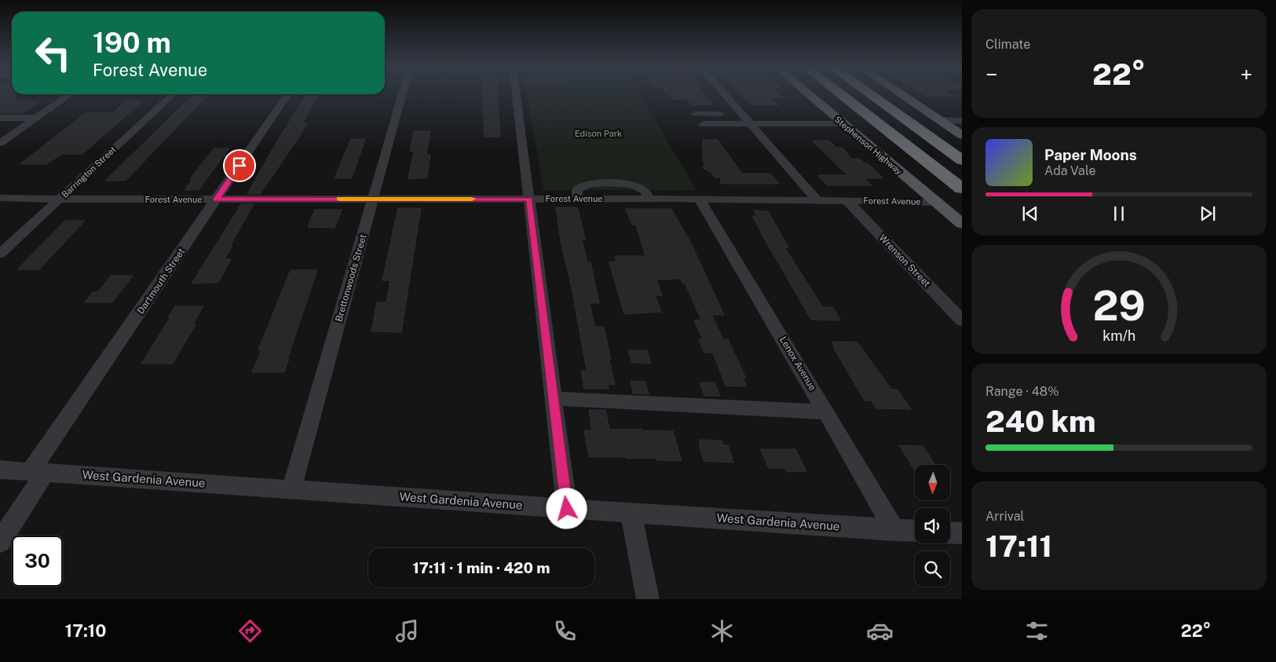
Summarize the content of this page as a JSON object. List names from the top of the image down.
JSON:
{
  "streets": {
    "main road": ["Stephenson Highway"],
    "street": [
      "Barrington Street",
      "Forest Avenue",
      "Wrenson Street",
      "Brettonwoods Street",
      "Dartmouth Street",
      "Lenox Avenue",
      "West Gardenia Avenue"
    ]
  },
  "crossings": [
    ["Stephenson Highway", "Forest Avenue"],
    ["Barrington Street", "Forest Avenue"],
    ["Forest Avenue", "Wrenson Street"],
    ["Forest Avenue", "Brettonwoods Street"],
    ["Forest Avenue", "Dartmouth Street"],
    ["Forest Avenue", "Lenox Avenue"],
    ["Brettonwoods Street", "West Gardenia Avenue"],
    ["Dartmouth Street", "West Gardenia Avenue"],
    ["Lenox Avenue", "West Gardenia Avenue"]
  ],
  "parks": ["Edison Park"],
  "north": "bottom",
  "page": {
    "tile": [
      "Climate",
      ["Range · 48%", "240 km"],
      ["Arrival", "17:11"]
    ],
    "turn": ["190 m", "Forest Avenue"],
    "heat": ["−", "22°", "+"],
    "song": ["Paper Moons", "Ada Vale"],
    "limit": "30",
    "trip": "17:11 · 1 min · 420 m",
    "tabs": ["17:10", "22°"],
    "gauge": ["29", "km/h"]
  }
}
